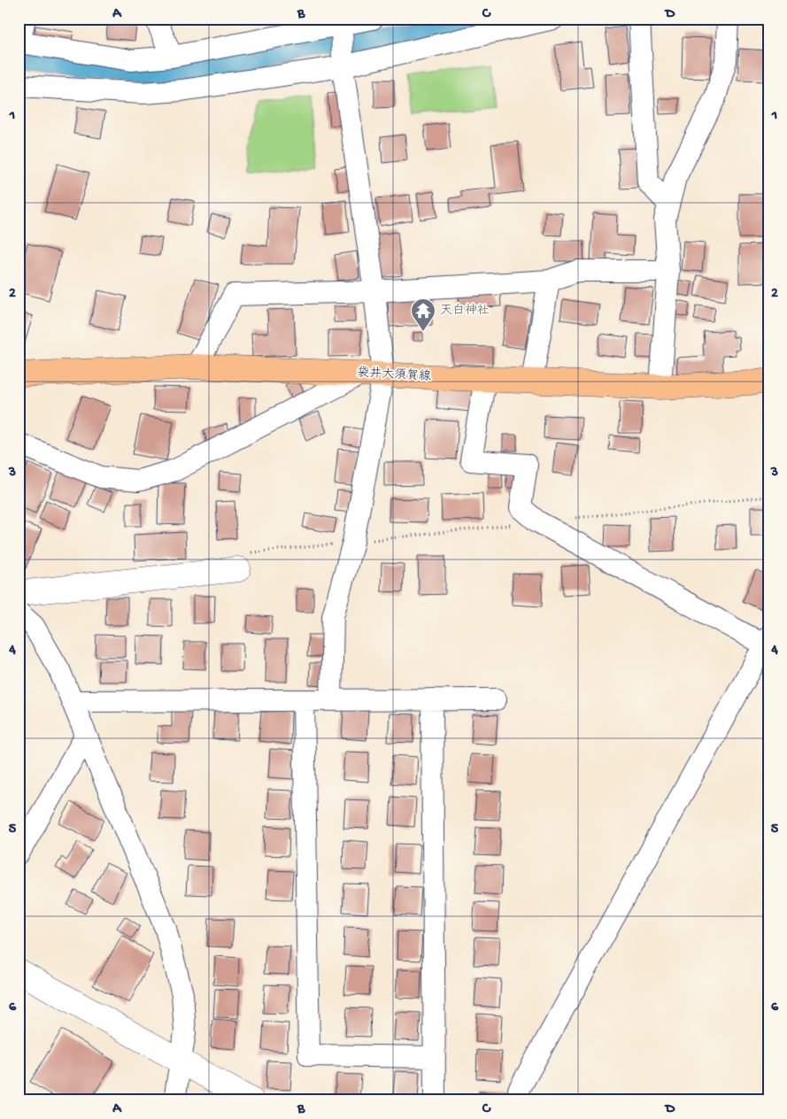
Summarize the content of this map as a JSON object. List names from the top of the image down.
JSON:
{
  "streets": {
    "main road": ["袋井大須賀線"]
  },
  "places": {
    "temple": ["天白神社"]
  },
  "grid": {
    "columns": [
      "A",
      "B",
      "C",
      "D"
    ],
    "rows": [
      "1",
      "2",
      "3",
      "4",
      "5",
      "6"
    ]
  }
}
